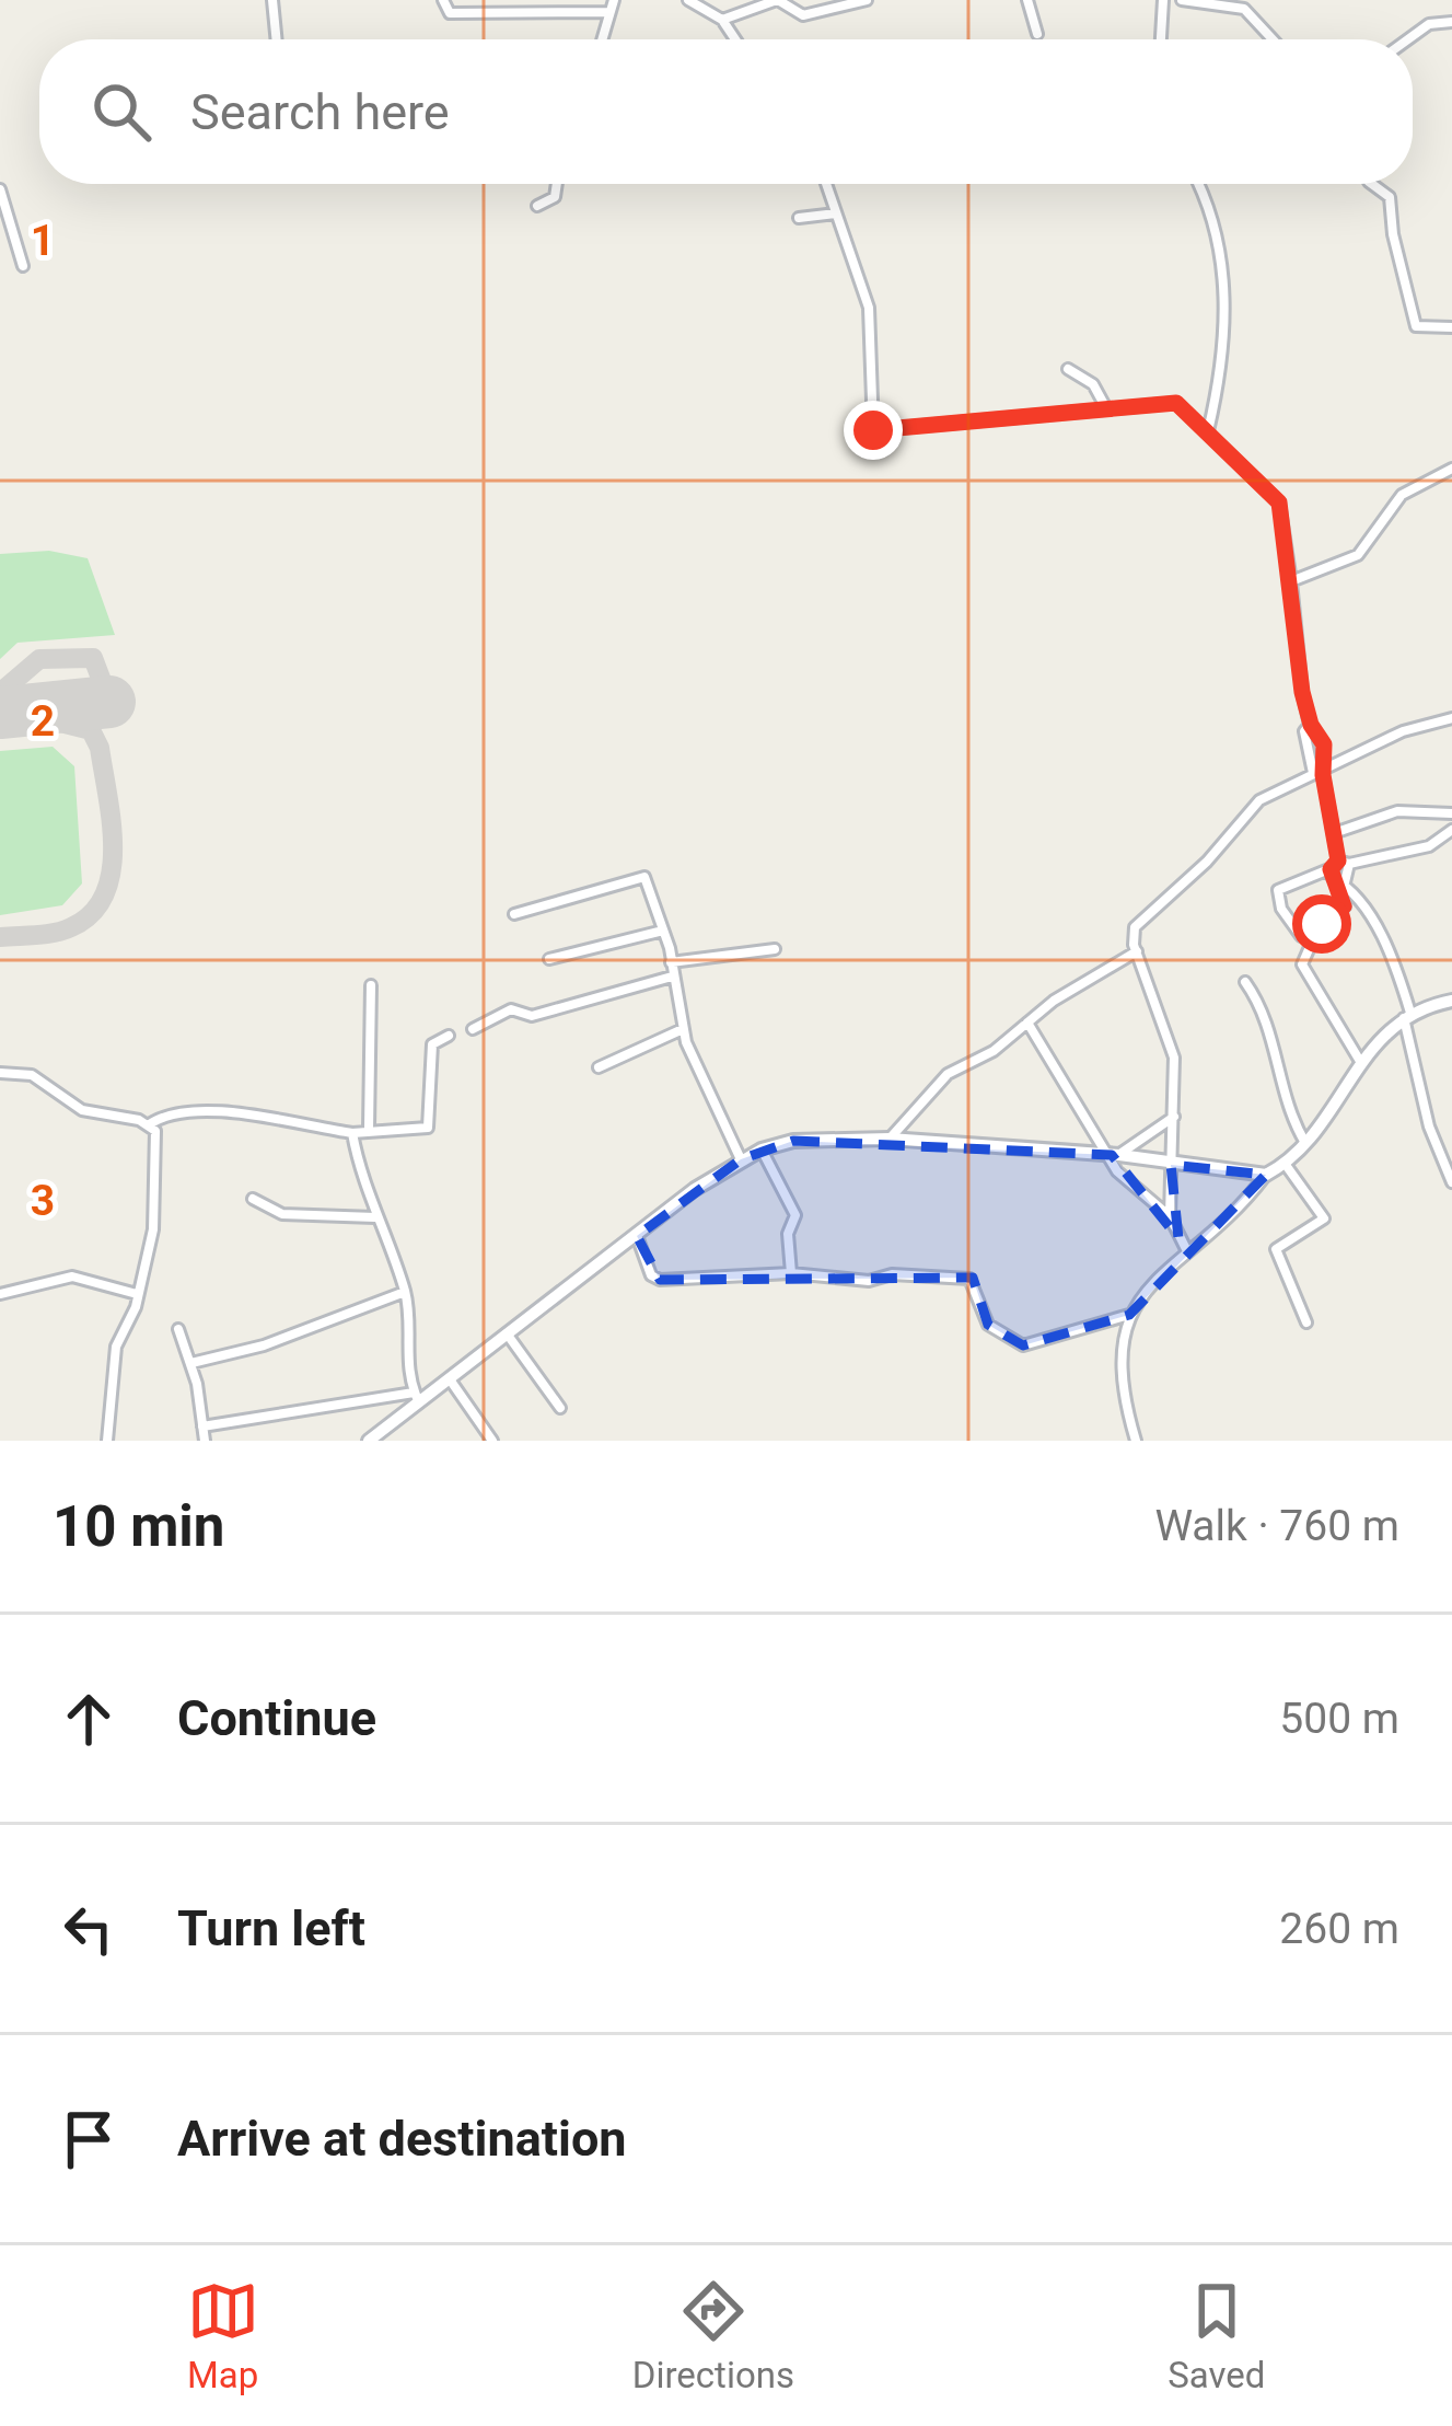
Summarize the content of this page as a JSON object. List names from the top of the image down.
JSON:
{
  "page": {
    "search": "Search here",
    "heading": ["10 min", "Walk · 760 m"],
    "list": [
      ["Continue", "500 m"],
      ["Turn left", "260 m"],
      "Arrive at destination"
    ],
    "nav": ["Map", "Directions", "Saved"]
  },
  "grid": {
    "rows": ["1", "2", "3"]
  }
}
